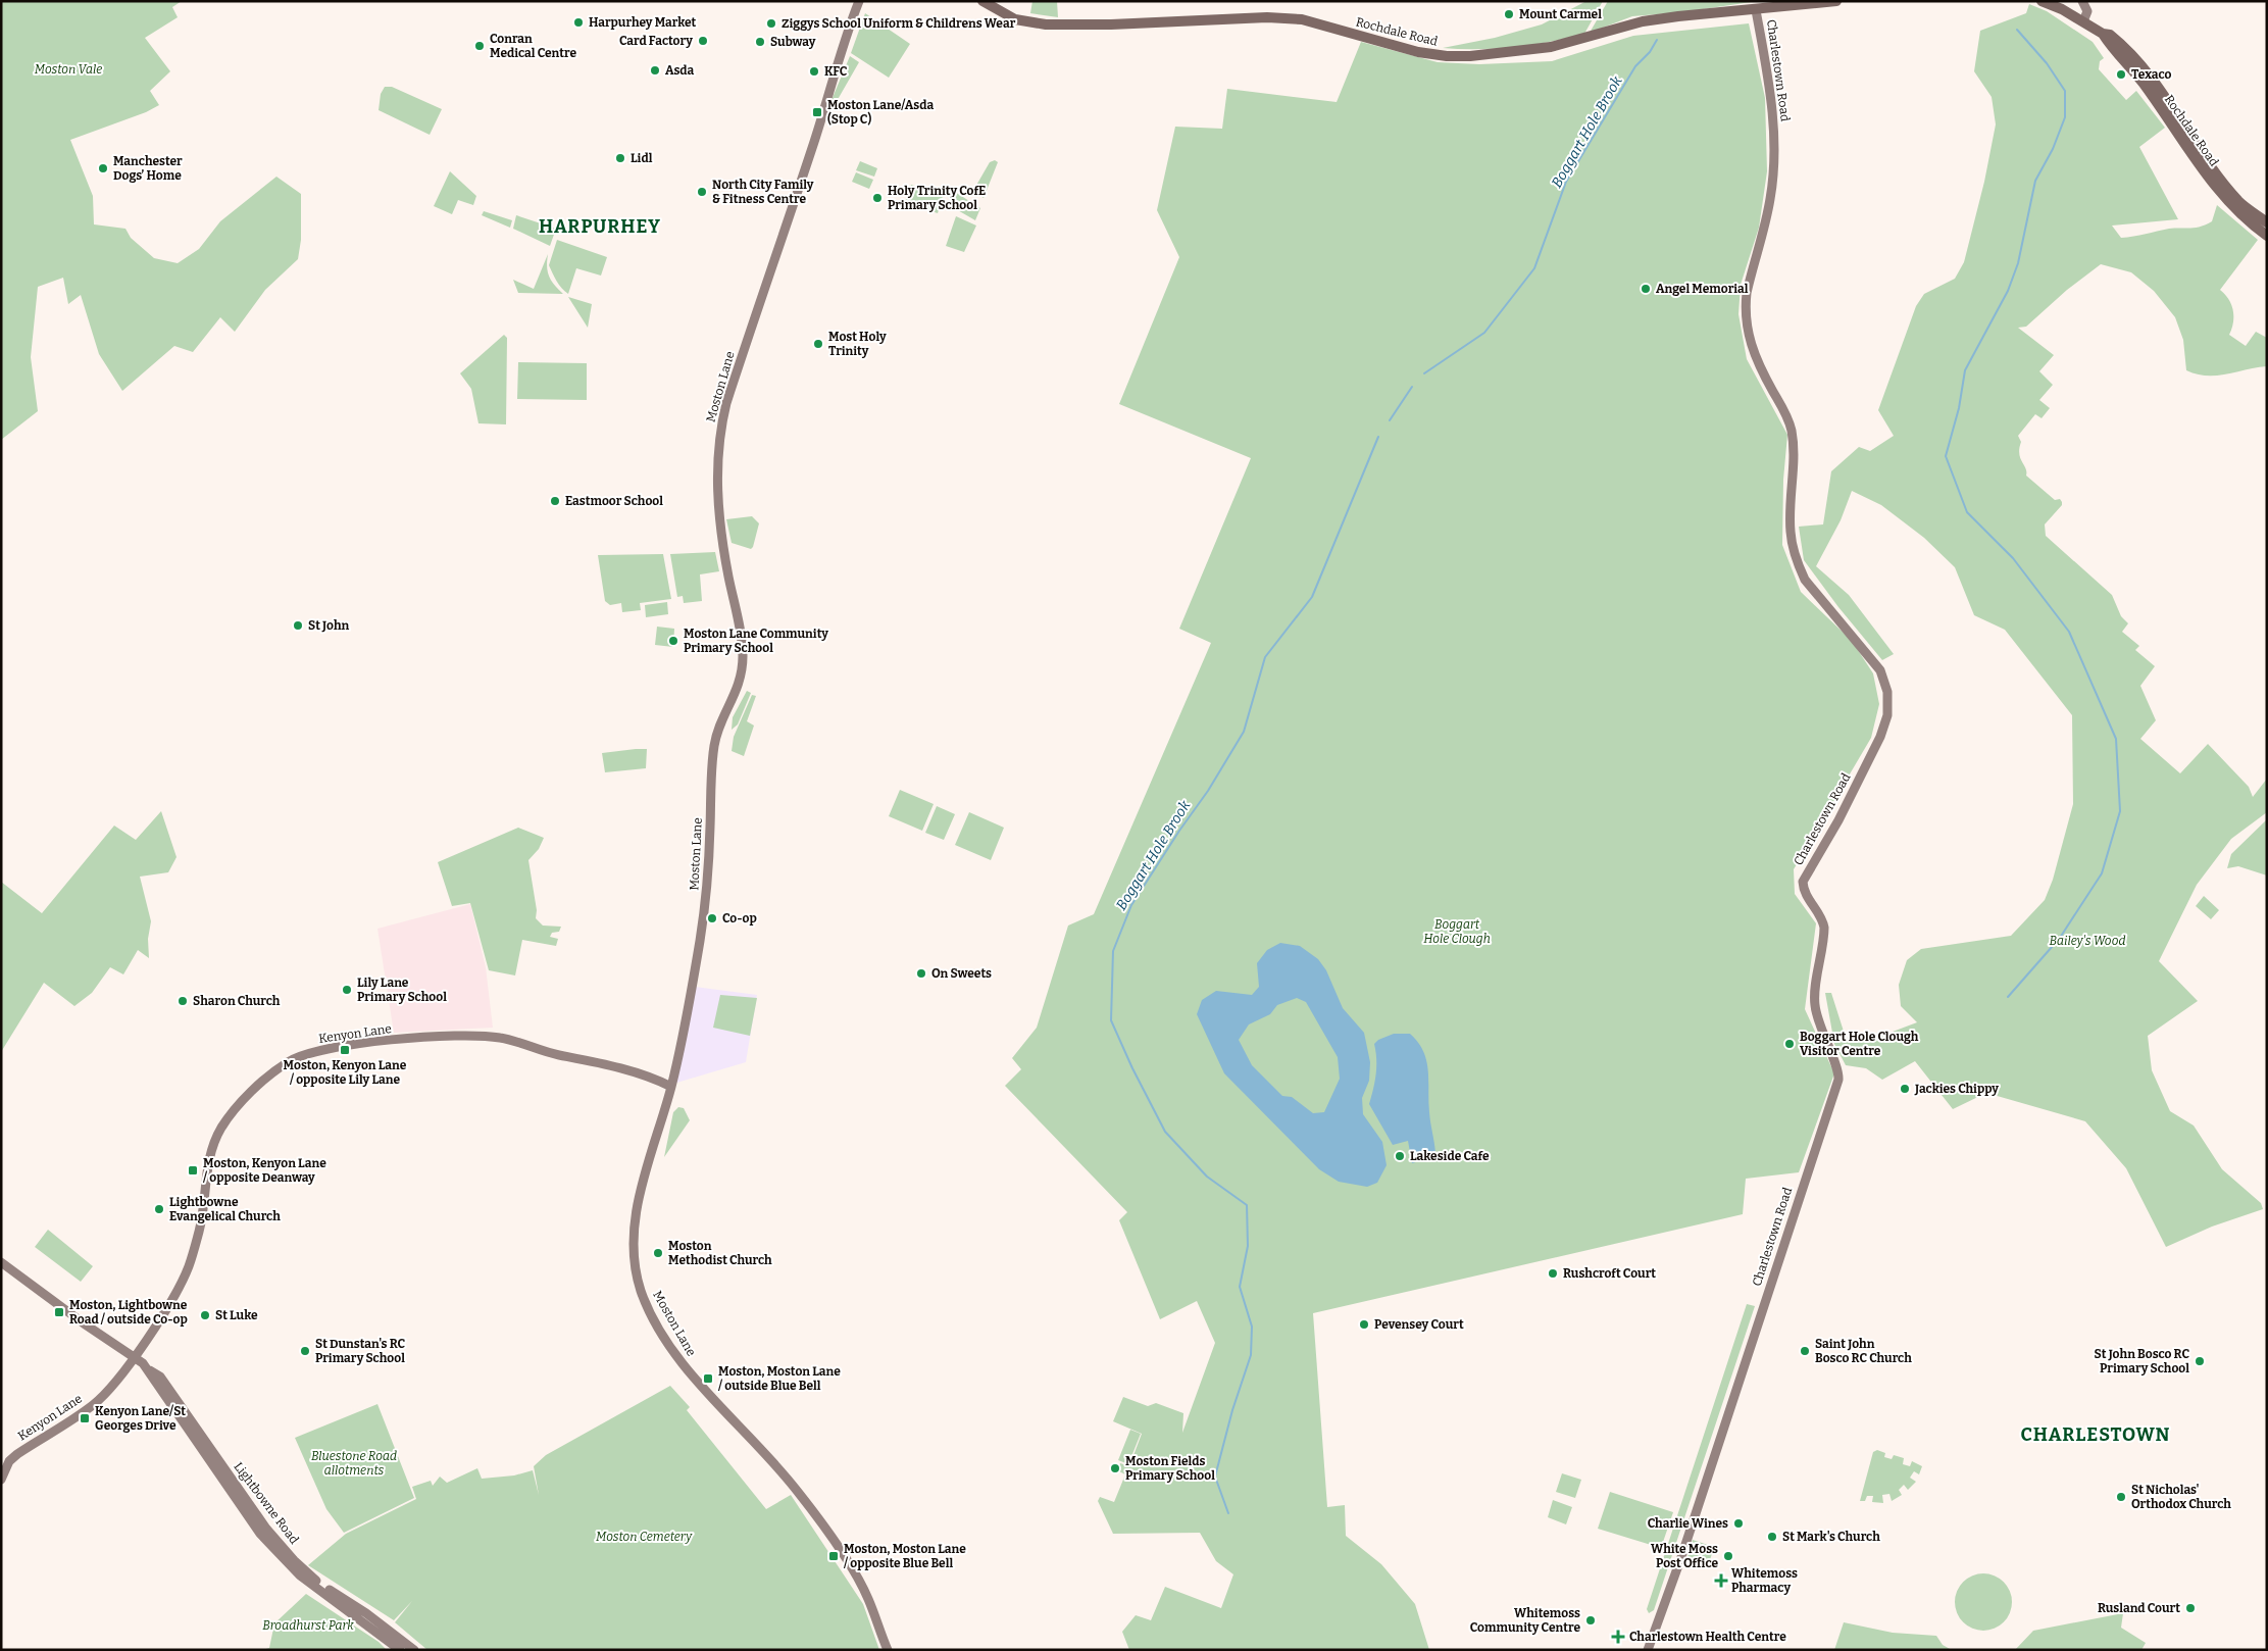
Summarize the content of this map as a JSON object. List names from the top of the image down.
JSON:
{
  "streets": {
    "main road": ["Rochdale Road"],
    "street": [
      "Charlestown Road",
      "Moston Lane",
      "Kenyon Lane",
      "Lightbowne Road"
    ]
  },
  "crossings": [
    ["Rochdale Road", "Charlestown Road"],
    ["Moston Lane", "Kenyon Lane"],
    ["Kenyon Lane", "Lightbowne Road"]
  ],
  "districts": ["HARPURHEY", "CHARLESTOWN"],
  "water": ["Boggart Hole Brook"],
  "parks": [
    "Moston Vale",
    "Boggart Hole Clough",
    "Bailey's Wood",
    "Bluestone Road allotments",
    "Moston Cemetery",
    "Broadhurst Park"
  ],
  "places": {
    "other": [
      "Mount Carmel",
      "Harpurhey Market",
      "Ziggys School Uniform & Childrens Wear",
      "Card Factory",
      "Subway",
      "Conran Medical Centre",
      "Asda",
      "KFC",
      "Texaco",
      "Lidl",
      "Manchester Dogs’ Home",
      "North City Family & Fitness Centre",
      "Holy Trinity CofE Primary School",
      "Angel Memorial",
      "Most Holy Trinity",
      "Eastmoor School",
      "St John",
      "Moston Lane Community Primary School",
      "Co-op",
      "On Sweets",
      "Lily Lane Primary School",
      "Sharon Church",
      "Boggart Hole Clough Visitor Centre",
      "Jackies Chippy",
      "Lakeside Cafe",
      "Lightbowne Evangelical Church",
      "Moston Methodist Church",
      "Rushcroft Court",
      "St Luke",
      "Pevensey Court",
      "St Dunstan's RC Primary School",
      "Saint John Bosco RC Church",
      "St John Bosco RC Primary School",
      "Moston Fields Primary School",
      "St Nicholas' Orthodox Church",
      "Charlie Wines",
      "St Mark's Church",
      "White Moss Post Office",
      "Rusland Court",
      "Whitemoss Community Centre"
    ],
    "transit": [
      "Moston Lane/Asda (Stop C)",
      "Moston, Kenyon Lane / opposite Lily Lane",
      "Moston, Kenyon Lane / opposite Deanway",
      "Moston, Lightbowne Road / outside Co-op",
      "Moston, Moston Lane / outside Blue Bell",
      "Kenyon Lane/St Georges Drive",
      "Moston, Moston Lane / opposite Blue Bell"
    ],
    "health": ["Whitemoss Pharmacy", "Charlestown Health Centre"]
  }
}
